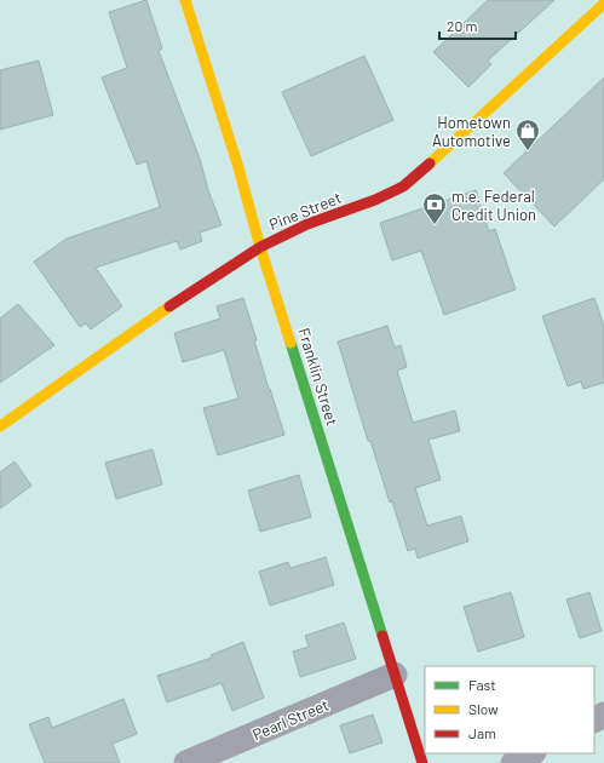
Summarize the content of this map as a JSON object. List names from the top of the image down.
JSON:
{
  "streets": {
    "main road": ["Pine Street", "Franklin Street"],
    "street": ["Pearl Street"]
  },
  "crossings": [
    ["Pine Street", "Franklin Street"],
    ["Franklin Street", "Pearl Street"]
  ],
  "places": {
    "shop": ["Hometown Automotive"],
    "bank": ["m.e. Federal Credit Union"]
  },
  "legend": ["Fast", "Slow", "Jam"],
  "scale_bar": "20 m"
}
